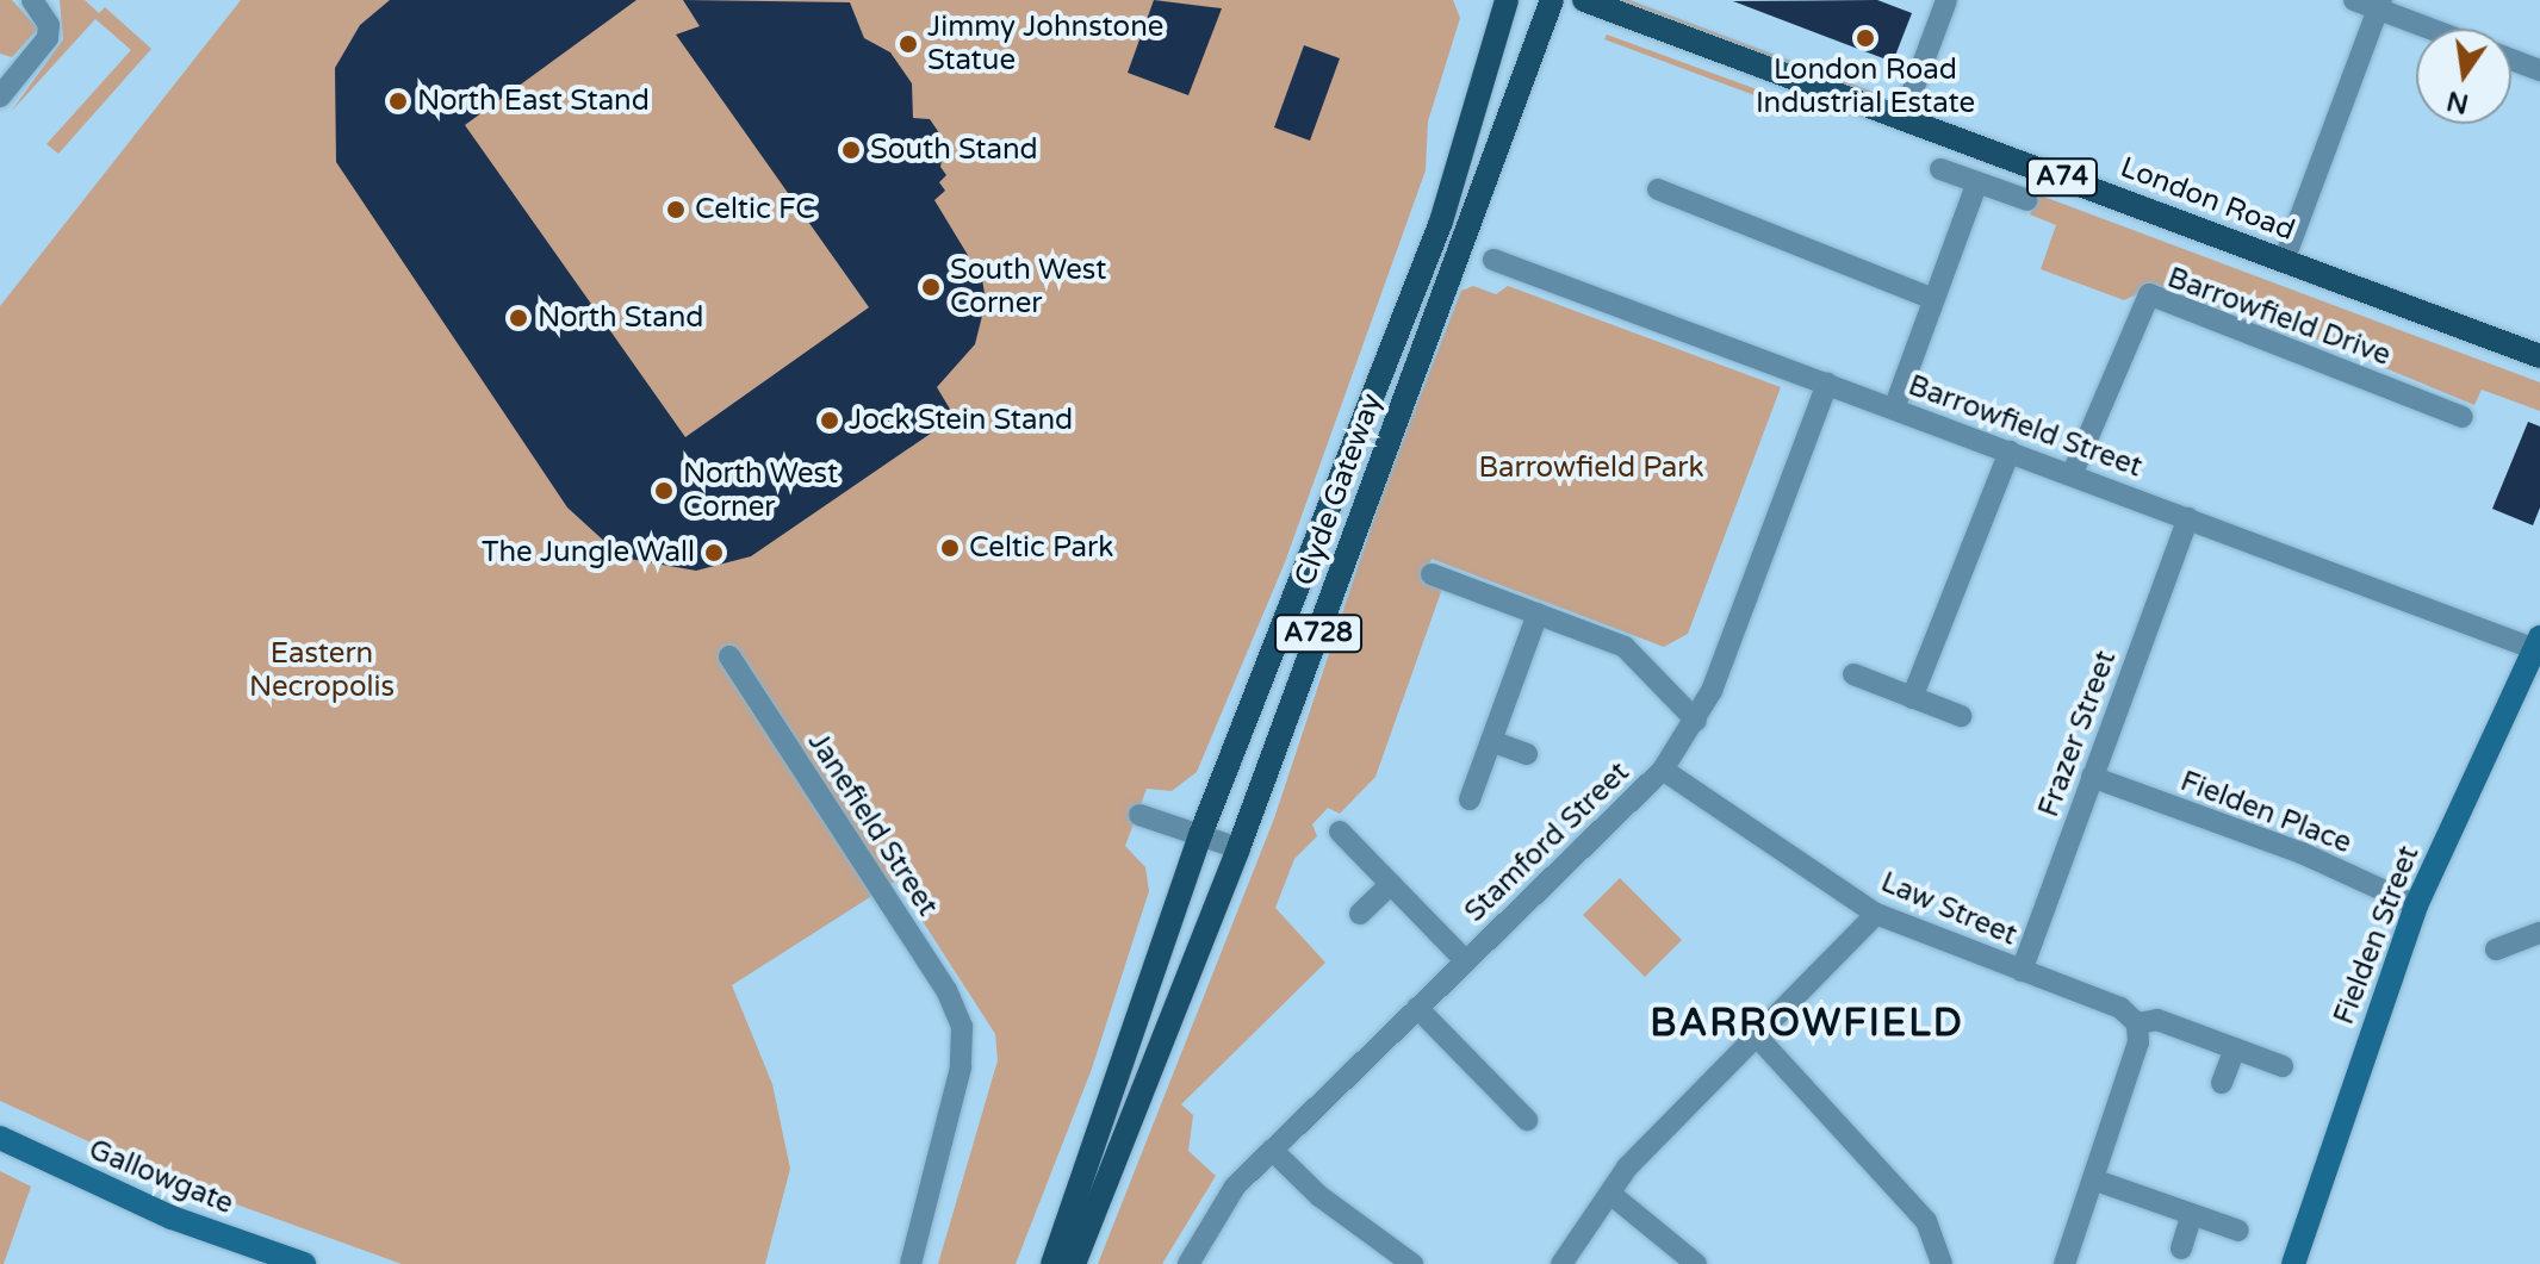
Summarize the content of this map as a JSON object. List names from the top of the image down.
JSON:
{
  "streets": {
    "main road": [
      "A74",
      "London Road",
      "Clyde Gateway",
      "A728",
      "Fielden Street",
      "Gallowgate"
    ],
    "street": [
      "Barrowfield Drive",
      "Barrowfield Street",
      "Frazer Street",
      "Fielden Place",
      "Janefield Street",
      "Stamford Street",
      "Law Street"
    ]
  },
  "crossings": [
    ["Barrowfield Drive", "Barrowfield Street"],
    ["Barrowfield Street", "Frazer Street"],
    ["Barrowfield Street", "Stamford Street"],
    ["Barrowfield Street", "Fielden Street"],
    ["Frazer Street", "Fielden Place"],
    ["Frazer Street", "Law Street"],
    ["Fielden Place", "Fielden Street"],
    ["Stamford Street", "Law Street"]
  ],
  "districts": ["BARROWFIELD"],
  "parks": ["Barrowfield Park", "Eastern Necropolis"],
  "places": [
    "London Road Industrial Estate",
    "Jimmy Johnstone Statue",
    "North East Stand",
    "South Stand",
    "Celtic FC",
    "South West Corner",
    "North Stand",
    "Jock Stein Stand",
    "North West Corner",
    "Celtic Park",
    "The Jungle Wall"
  ],
  "north": "bottom"
}
